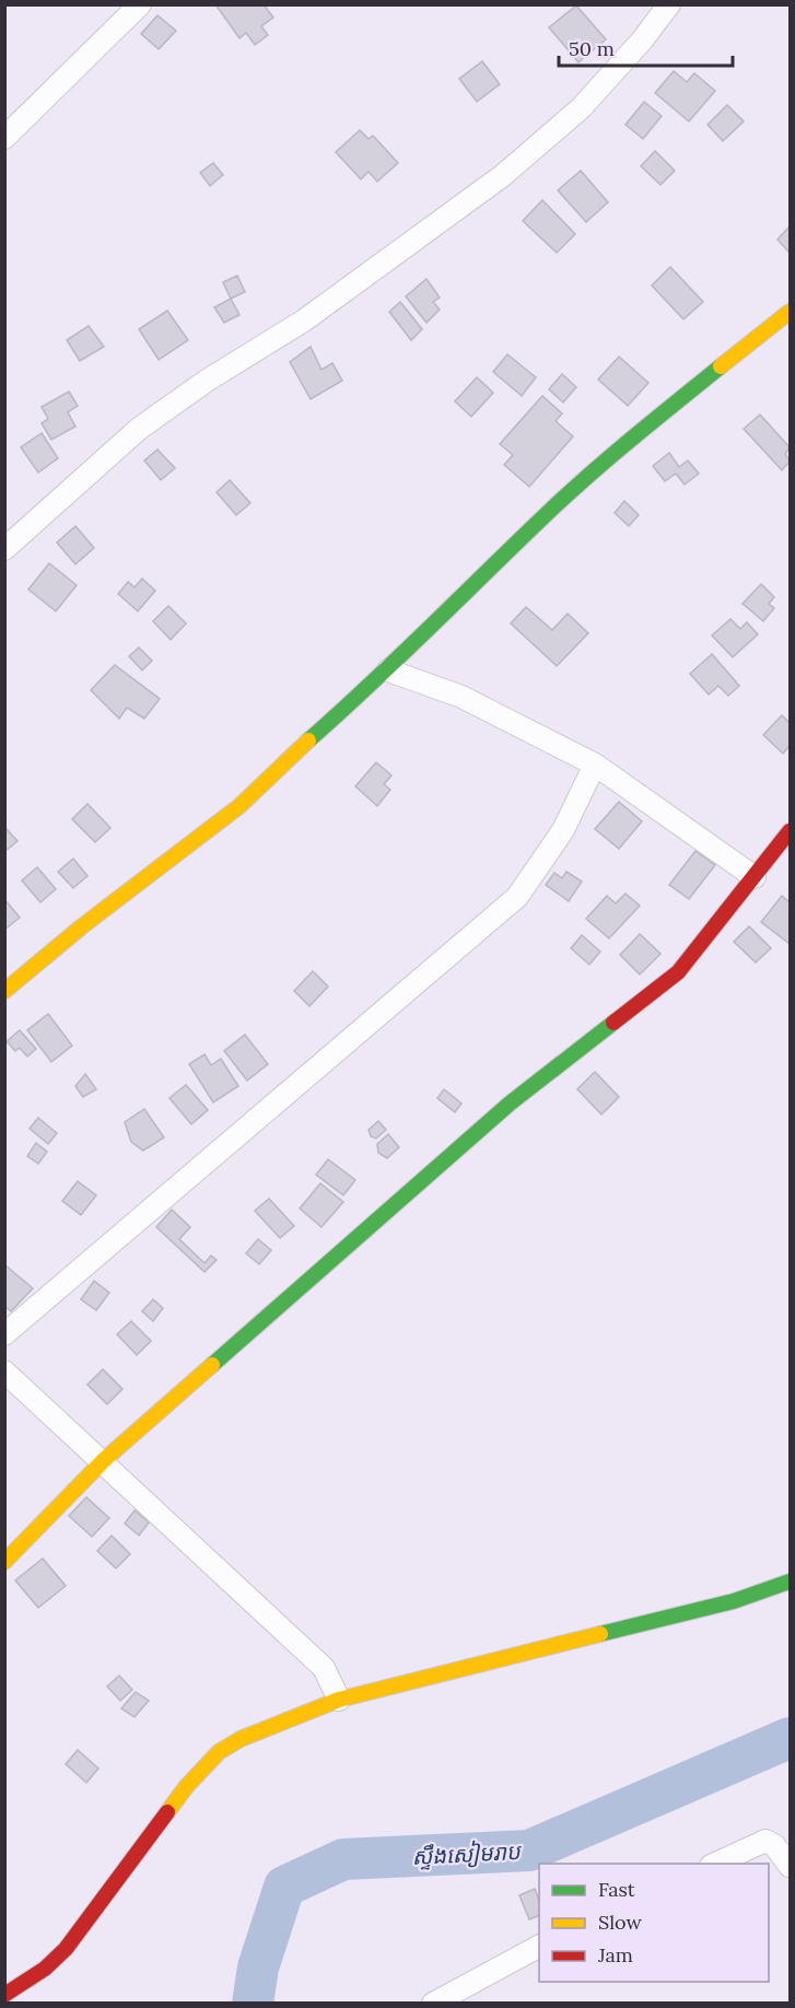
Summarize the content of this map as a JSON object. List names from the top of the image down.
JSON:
{
  "water": ["ស្ទឹងសៀមរាប"],
  "legend": ["Fast", "Slow", "Jam"],
  "scale_bar": "50 m"
}
